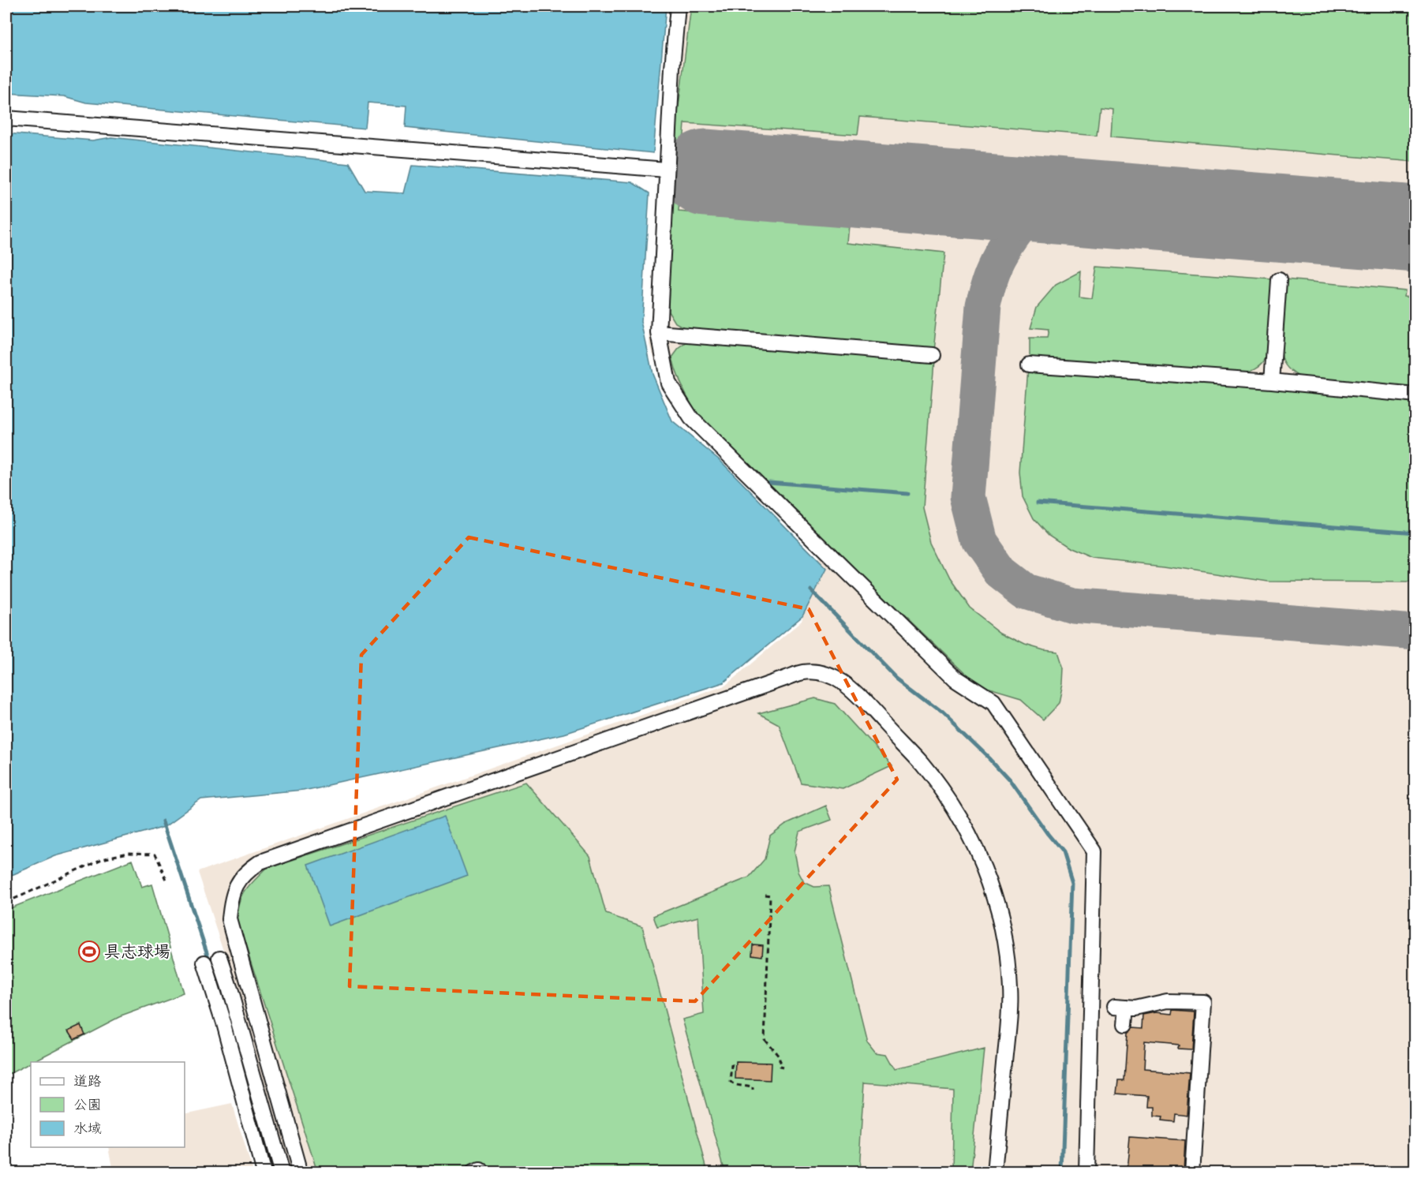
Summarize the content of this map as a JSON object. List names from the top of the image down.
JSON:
{
  "places": {
    "sports": ["具志球場"]
  },
  "legend": ["道路", "公園", "水域"]
}
